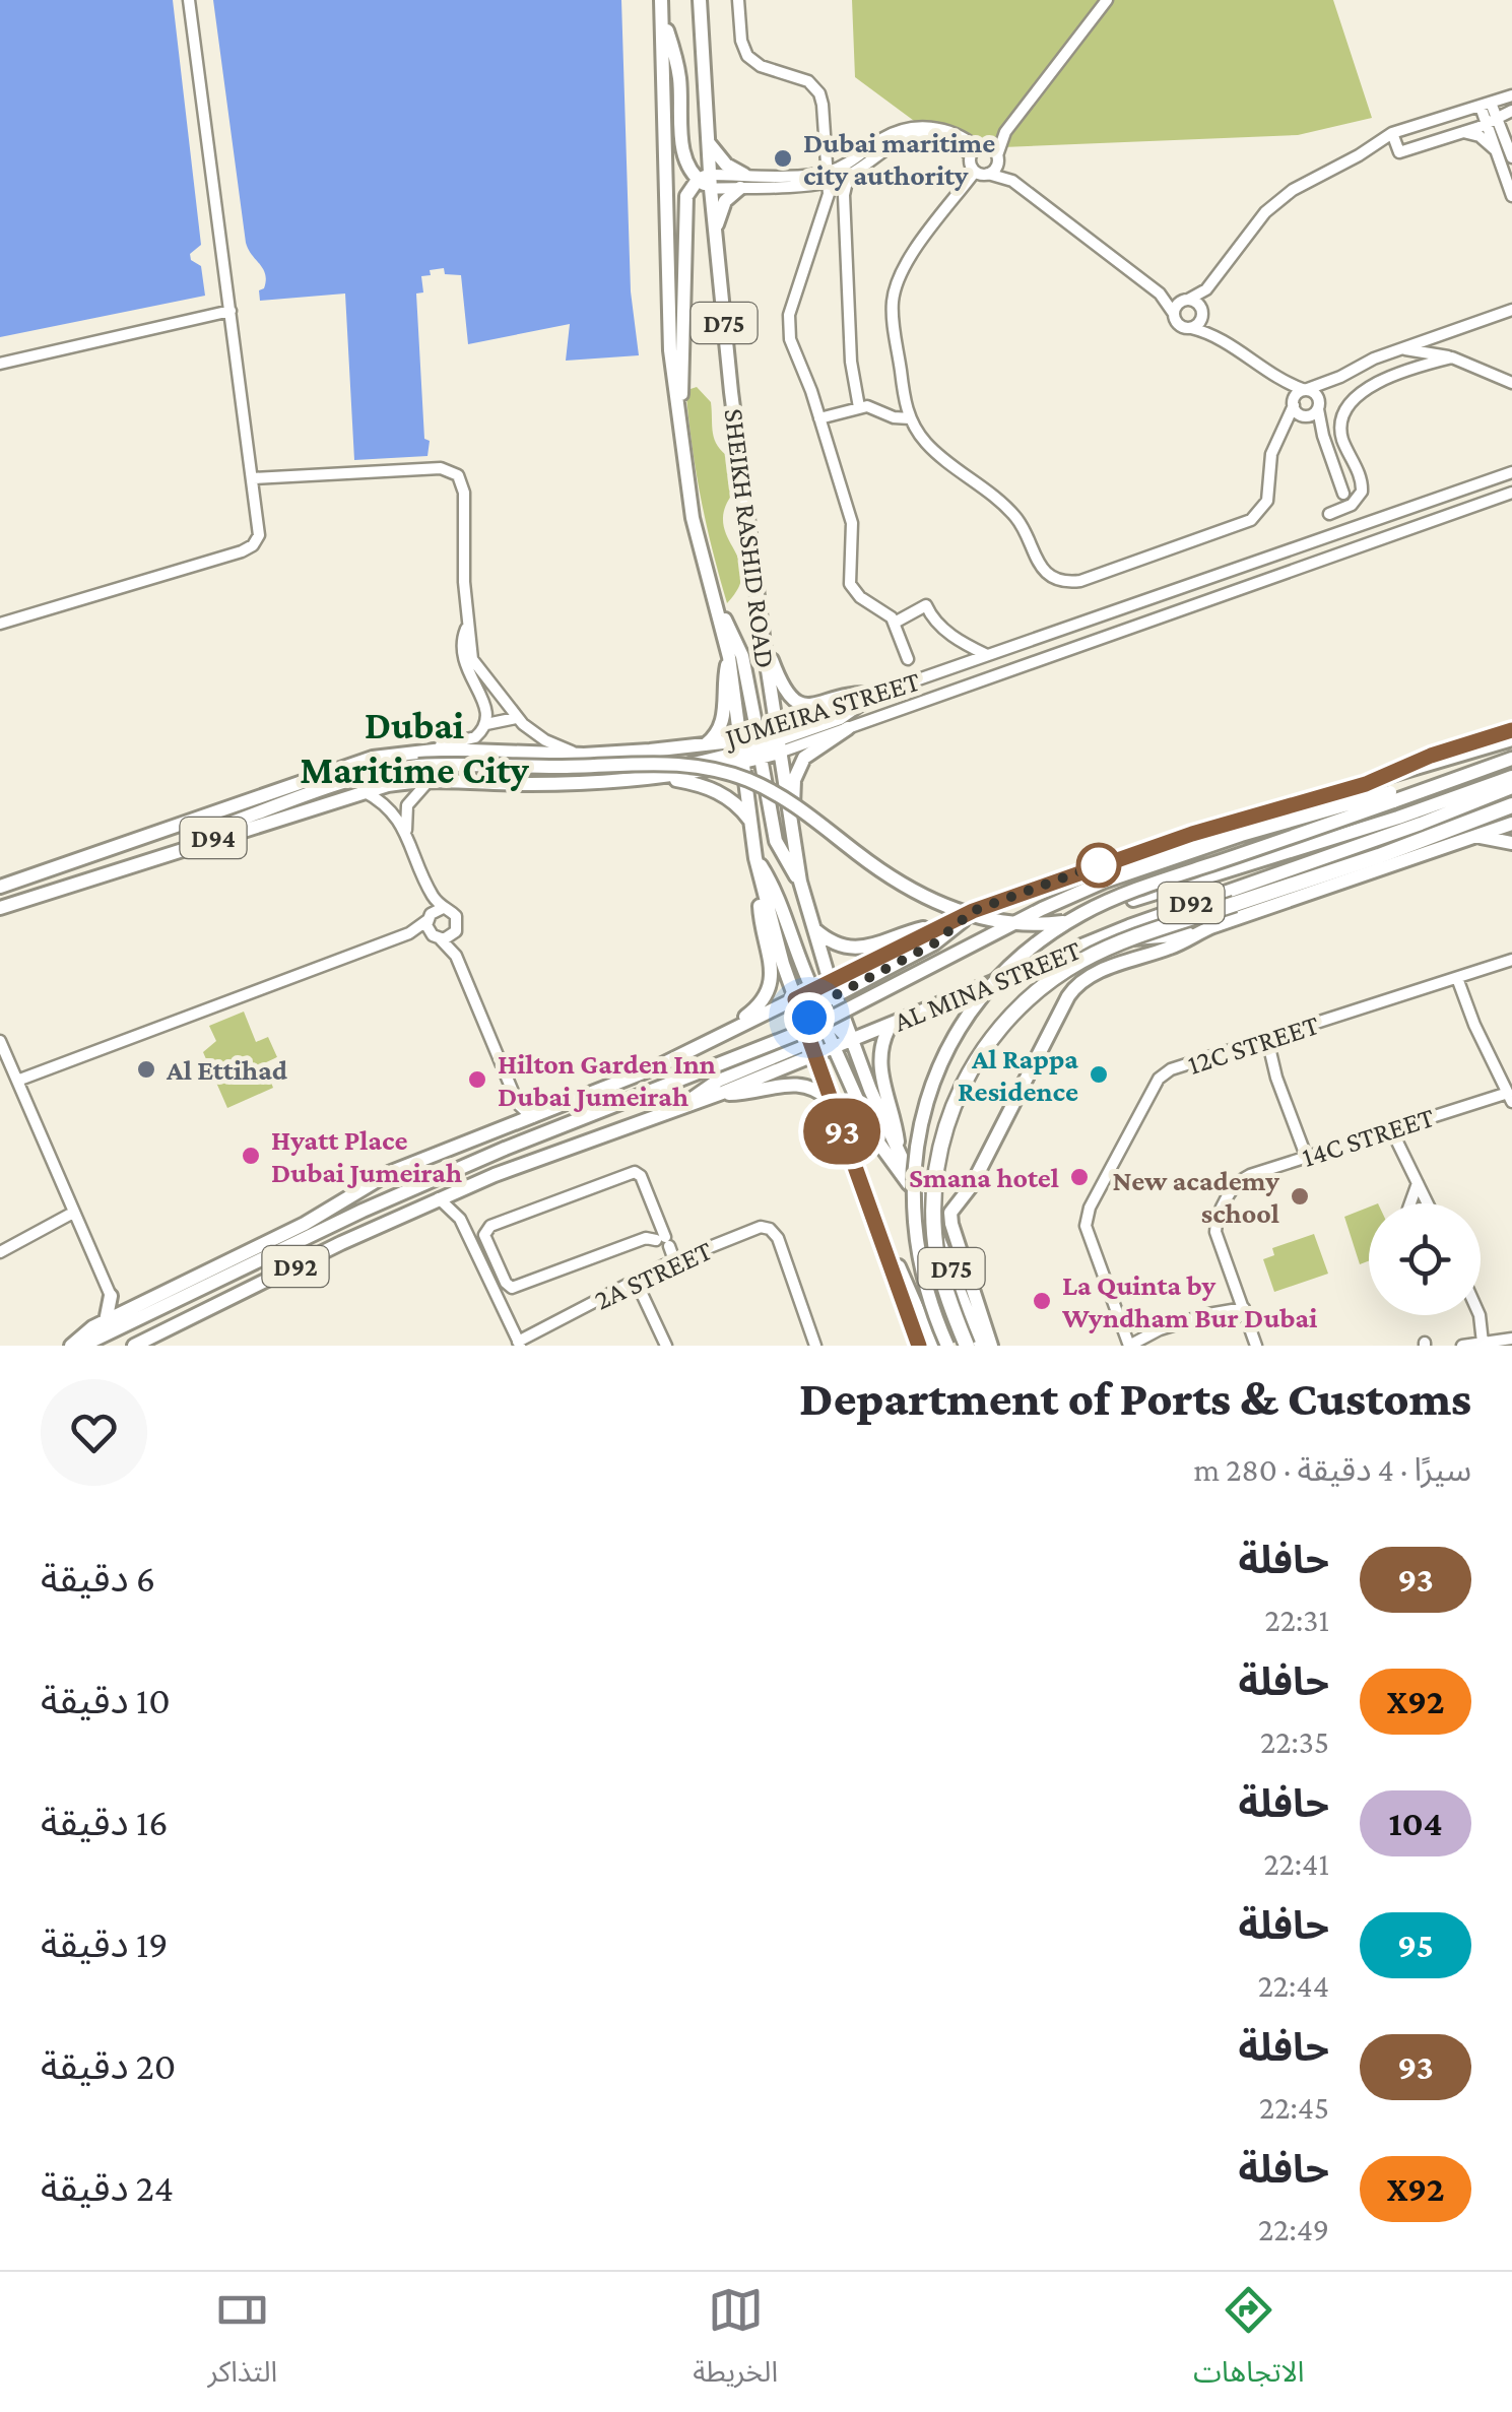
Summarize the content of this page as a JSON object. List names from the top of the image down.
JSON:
{
  "streets": {
    "main road": [
      "D75",
      "SHEIKH RASHID ROAD",
      "JUMEIRA STREET",
      "D94",
      "D92",
      "AL MINA STREET"
    ],
    "street": ["12C STREET", "14C STREET", "2A STREET"]
  },
  "crossings": [
    ["D75", "AL MINA STREET"],
    ["SHEIKH RASHID ROAD", "JUMEIRA STREET"],
    ["SHEIKH RASHID ROAD", "D92"],
    ["SHEIKH RASHID ROAD", "AL MINA STREET"]
  ],
  "districts": ["Dubai Maritime City"],
  "places": [
    "Dubai maritime city authority",
    "Al Ettihad",
    "Al Rappa Residence",
    "Hilton Garden Inn Dubai Jumeirah",
    "Hyatt Place Dubai Jumeirah",
    "Smana hotel",
    "New academy school",
    "La Quinta by Wyndham Bur Dubai"
  ],
  "lines": ["bus line 93"],
  "page": {
    "on_map": "93",
    "heading": ["Department of Ports & Customs", "سيرًا · 4 دقيقة · 280 m"],
    "list": [
      {
        "mark": "93",
        "name": "حافلة",
        "note": "22:31",
        "value": "6 دقيقة"
      },
      {
        "mark": "X92",
        "name": "حافلة",
        "note": "22:35",
        "value": "10 دقيقة"
      },
      {
        "mark": "104",
        "name": "حافلة",
        "note": "22:41",
        "value": "16 دقيقة"
      },
      {
        "mark": "95",
        "name": "حافلة",
        "note": "22:44",
        "value": "19 دقيقة"
      },
      {
        "mark": "93",
        "name": "حافلة",
        "note": "22:45",
        "value": "20 دقيقة"
      },
      {
        "mark": "X92",
        "name": "حافلة",
        "note": "22:49",
        "value": "24 دقيقة"
      }
    ],
    "tabs": ["الاتجاهات", "الخريطة", "التذاكر"]
  }
}
